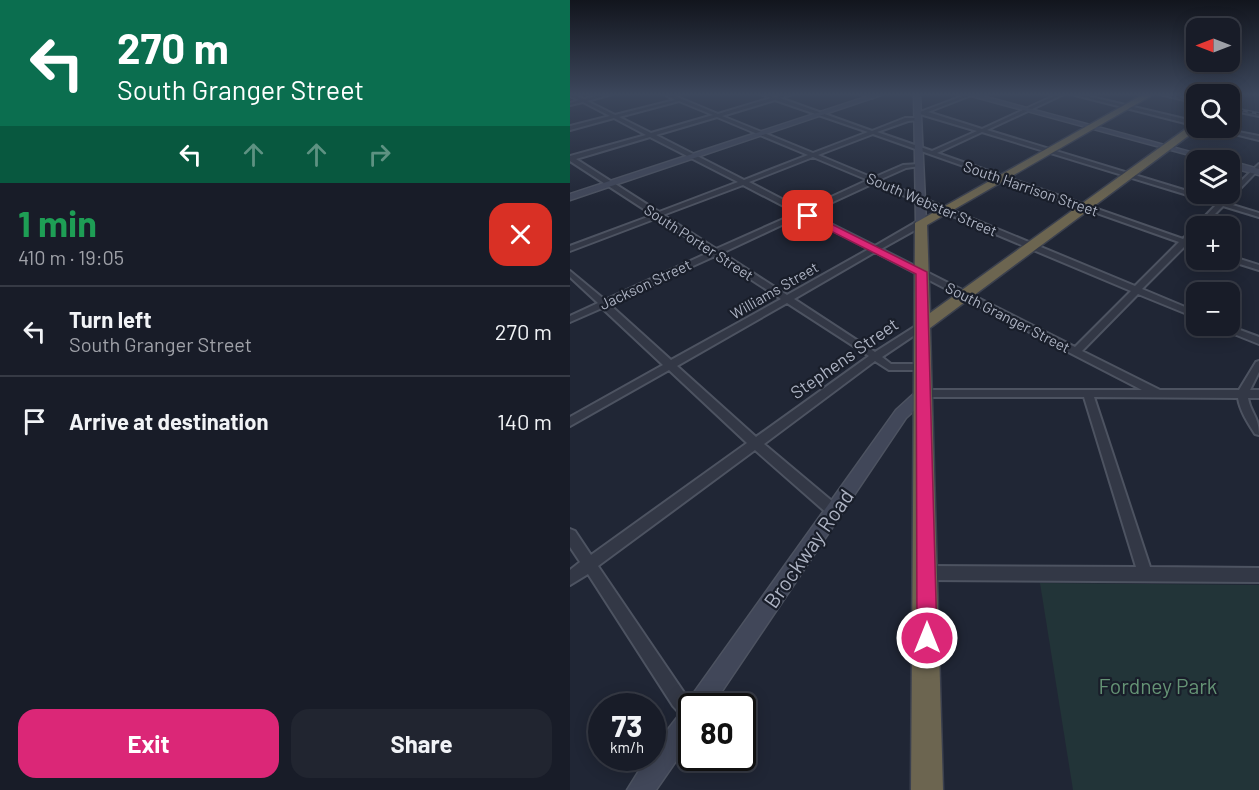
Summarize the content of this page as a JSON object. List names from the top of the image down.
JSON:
{
  "streets": {
    "highway": ["Williams Street", "Stephens Street"],
    "street": [
      "South Harrison Street",
      "South Webster Street",
      "South Porter Street",
      "Jackson Street",
      "South Granger Street",
      "Brockway Road"
    ]
  },
  "crossings": [
    ["South Harrison Street", "Williams Street"],
    ["South Harrison Street", "Stephens Street"],
    ["South Webster Street", "Jackson Street"],
    ["South Webster Street", "Williams Street"],
    ["South Webster Street", "Stephens Street"],
    ["South Porter Street", "Jackson Street"],
    ["South Porter Street", "Williams Street"],
    ["South Porter Street", "Stephens Street"],
    ["Jackson Street", "South Granger Street"],
    ["Williams Street", "South Granger Street"],
    ["South Granger Street", "Stephens Street"]
  ],
  "parks": ["Fordney Park"],
  "north": "left",
  "page": {
    "turn": ["270 m", "South Granger Street"],
    "map_buttons": ["+", "−"],
    "heading": ["1 min", "410 m · 19:05"],
    "list": [
      {
        "name": "Turn left",
        "note": "South Granger Street",
        "value": "270 m"
      },
      {
        "name": "Arrive at destination",
        "value": "140 m"
      }
    ],
    "speed": "73 km/h",
    "limit": "80",
    "buttons": ["Exit", "Share"]
  }
}
